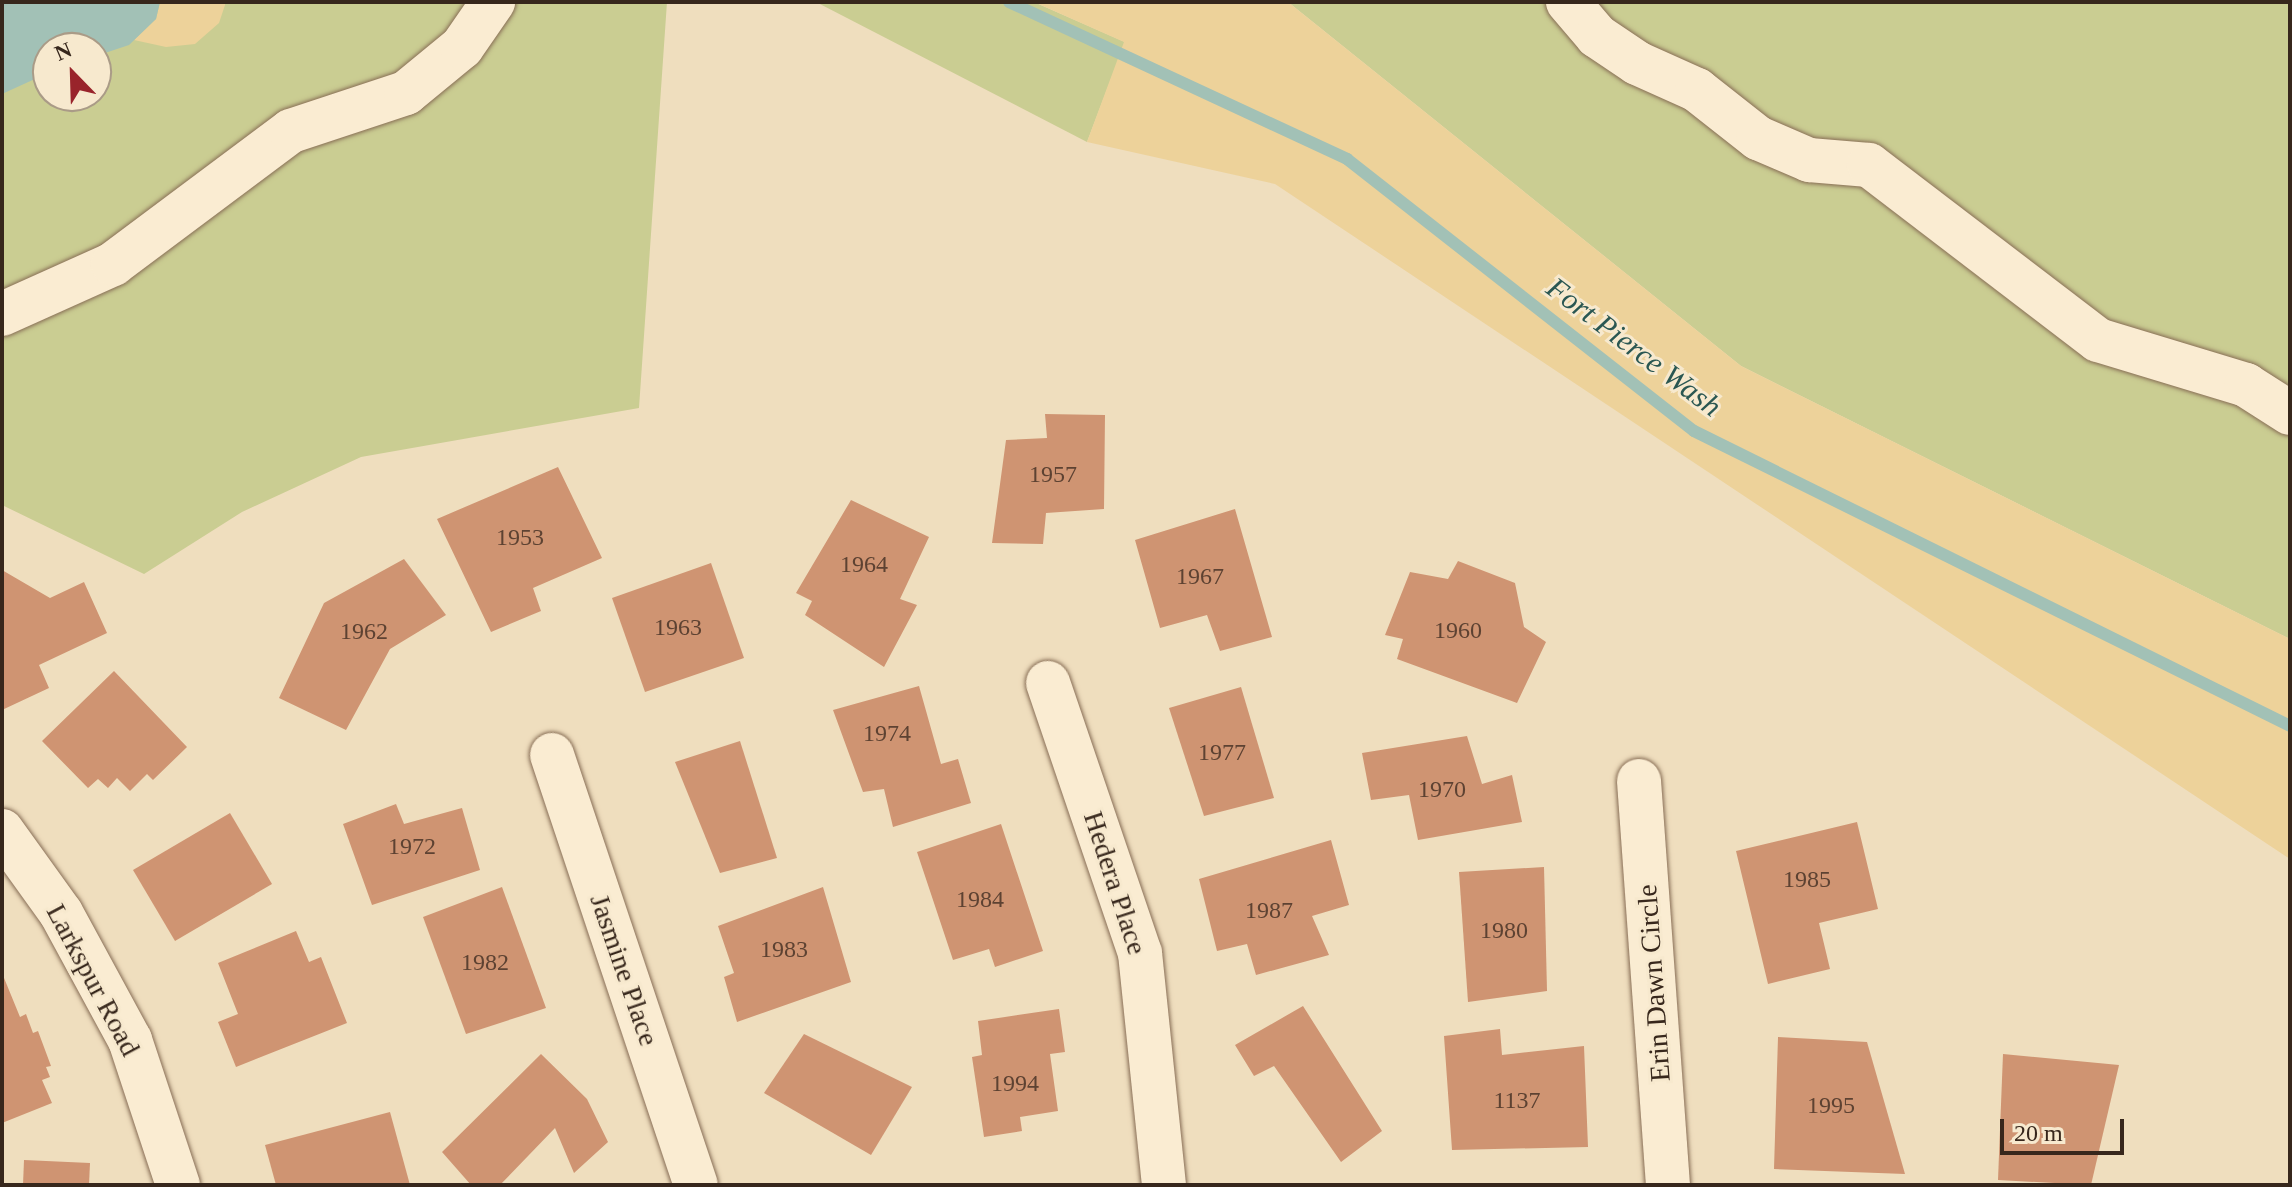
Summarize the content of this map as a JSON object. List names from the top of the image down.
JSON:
{
  "streets": {
    "street": [
      "Hedera Place",
      "Jasmine Place",
      "Larkspur Road",
      "Erin Dawn Circle"
    ]
  },
  "water": ["Fort Pierce Wash"],
  "house_numbers": [
    "1957",
    "1953",
    "1964",
    "1967",
    "1963",
    "1960",
    "1962",
    "1974",
    "1977",
    "1970",
    "1972",
    "1985",
    "1984",
    "1987",
    "1980",
    "1983",
    "1982",
    "1994",
    "1137",
    "1995"
  ],
  "scale_bar": "20 m",
  "north": "top left"
}
